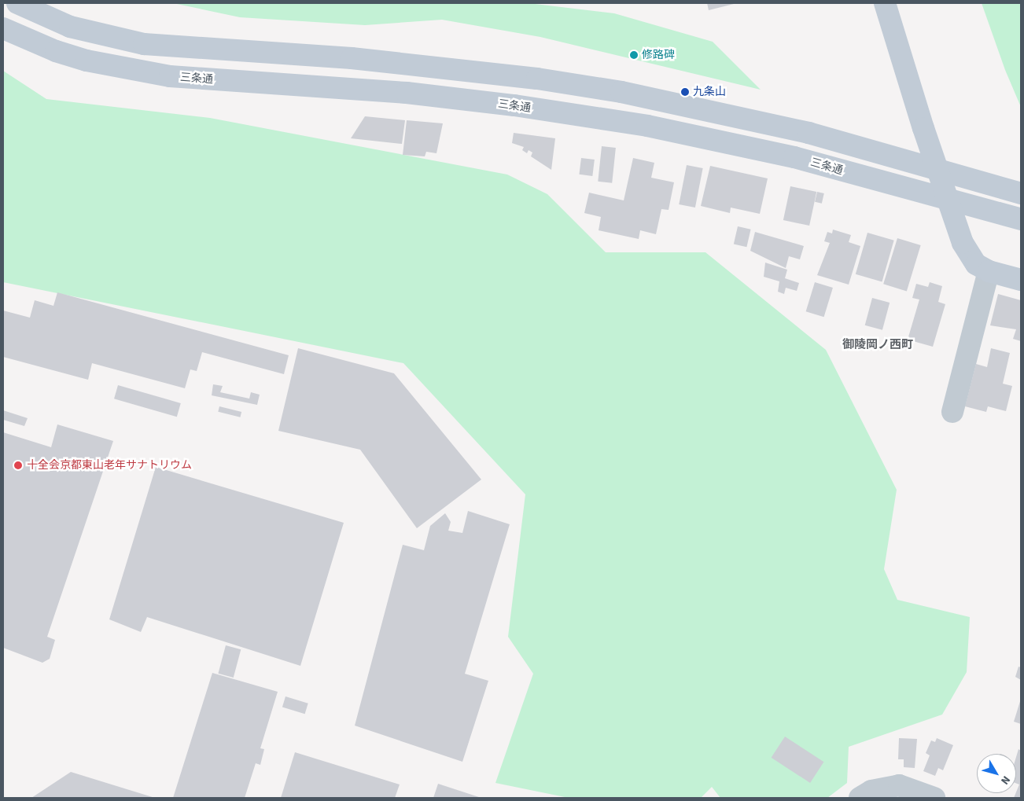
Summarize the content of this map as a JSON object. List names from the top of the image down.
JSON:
{
  "streets": {
    "main road": ["三条通"]
  },
  "districts": ["御陵岡ノ西町"],
  "places": ["修路碑", "九条山", "十全会京都東山老年サナトリウム"],
  "north": "bottom right"
}
